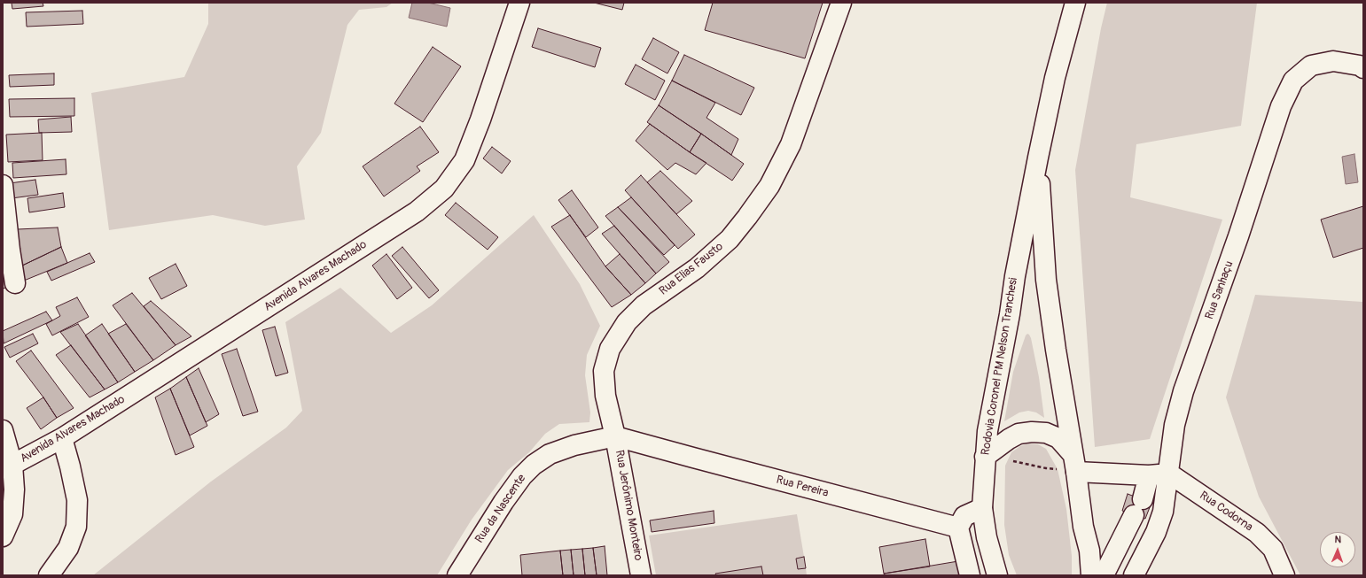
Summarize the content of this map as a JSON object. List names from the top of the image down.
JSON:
{
  "streets": {
    "main road": [
      "Rua Elias Fausto",
      "Avenida Alvares Machado",
      "Rua Sanhaçu",
      "Rodovia Coronel PM Nelson Tranchesi",
      "Rua Pereira",
      "Rua Jerônimo Monteiro",
      "Rua da Nascente",
      "Rua Codorna"
    ]
  },
  "crossings": [
    ["Rua Elias Fausto", "Rua Pereira"],
    ["Rua Elias Fausto", "Rua Jerônimo Monteiro"],
    ["Rua Elias Fausto", "Rua da Nascente"],
    ["Rua Sanhaçu", "Rua Codorna"],
    ["Rua Pereira", "Rua Jerônimo Monteiro"],
    ["Rua Pereira", "Rua da Nascente"],
    ["Rua Jerônimo Monteiro", "Rua da Nascente"]
  ],
  "north": "top"
}
